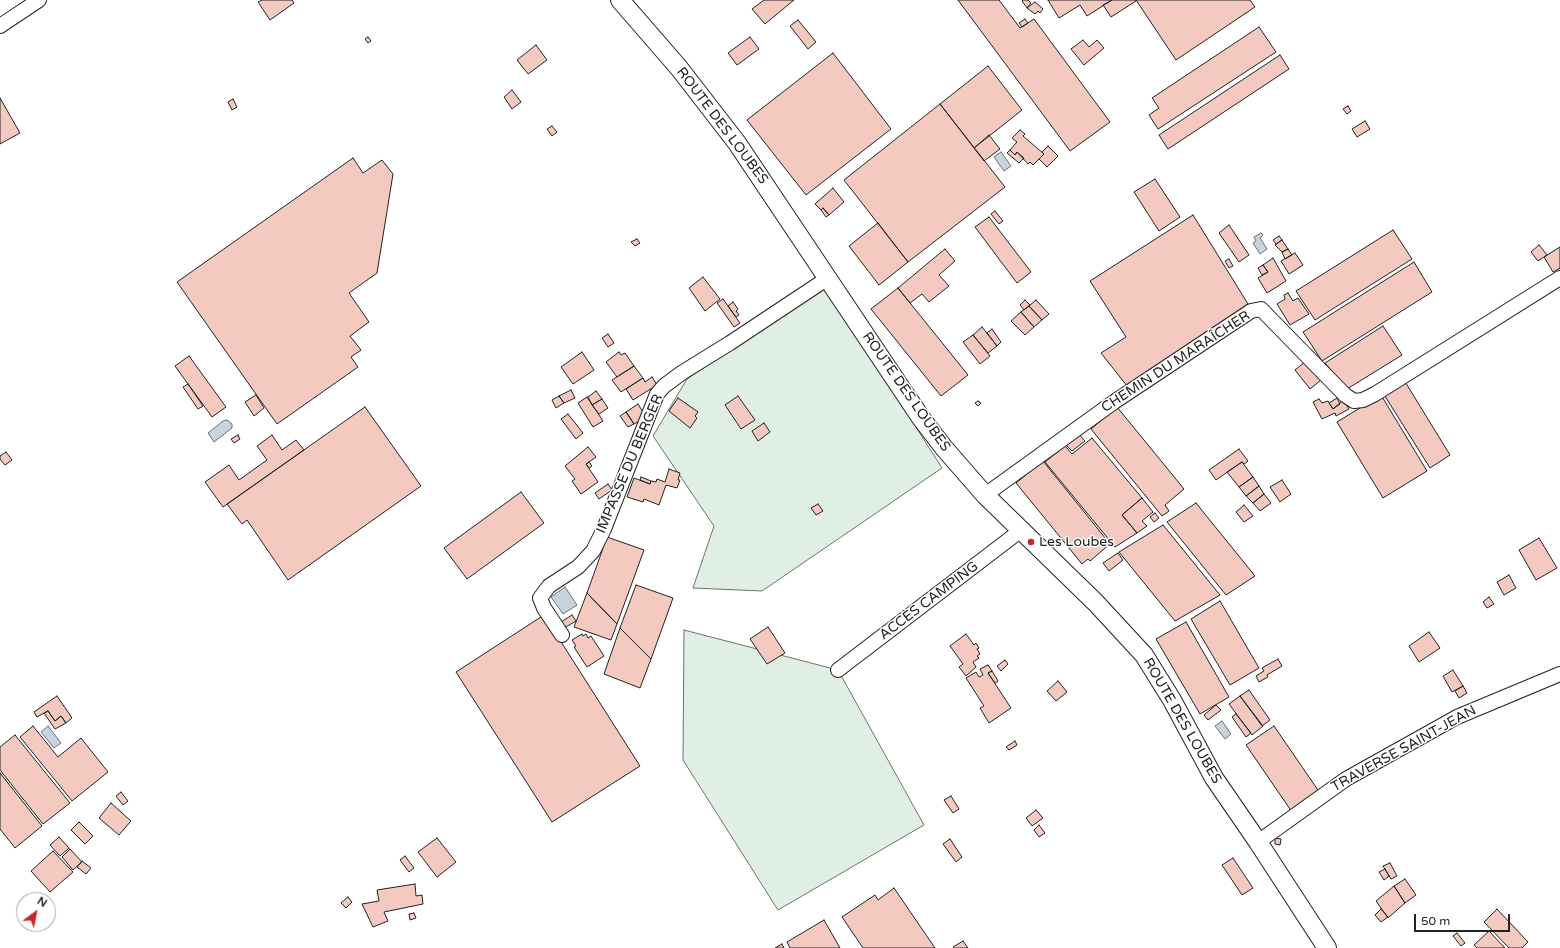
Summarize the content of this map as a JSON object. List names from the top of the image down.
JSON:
{
  "streets": {
    "main road": ["ROUTE DES LOUBES"],
    "street": [
      "CHEMIN DU MARAÎCHER",
      "IMPASSE DU BERGER",
      "ACCÈS CAMPING",
      "TRAVERSE SAINT-JEAN"
    ]
  },
  "crossings": [
    ["ROUTE DES LOUBES", "CHEMIN DU MARAÎCHER"],
    ["ROUTE DES LOUBES", "IMPASSE DU BERGER"],
    ["ROUTE DES LOUBES", "ACCÈS CAMPING"],
    ["ROUTE DES LOUBES", "TRAVERSE SAINT-JEAN"]
  ],
  "places": ["Les Loubes"],
  "scale_bar": "50 m",
  "north": "top right"
}
